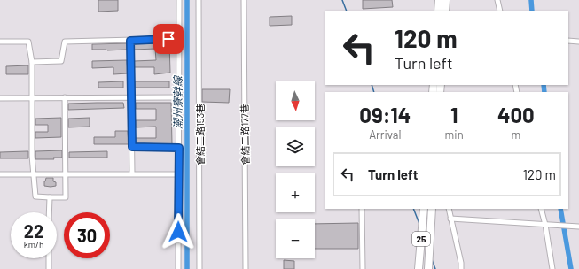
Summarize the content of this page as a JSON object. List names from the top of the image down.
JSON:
{
  "streets": {
    "main road": ["25"],
    "street": ["會結二路153巷", "會結二路177巷"]
  },
  "water": ["潮州寮幹線"],
  "north": "bottom",
  "page": {
    "turn": ["120 m", "Turn left"],
    "map_buttons": ["+", "−"],
    "eta": [
      "09:14",
      "Arrival",
      "1",
      "min",
      "400",
      "m"
    ],
    "list": [
      {
        "name": "Turn left",
        "value": "120 m"
      }
    ],
    "speed": "22 km/h",
    "limit": "30"
  }
}
